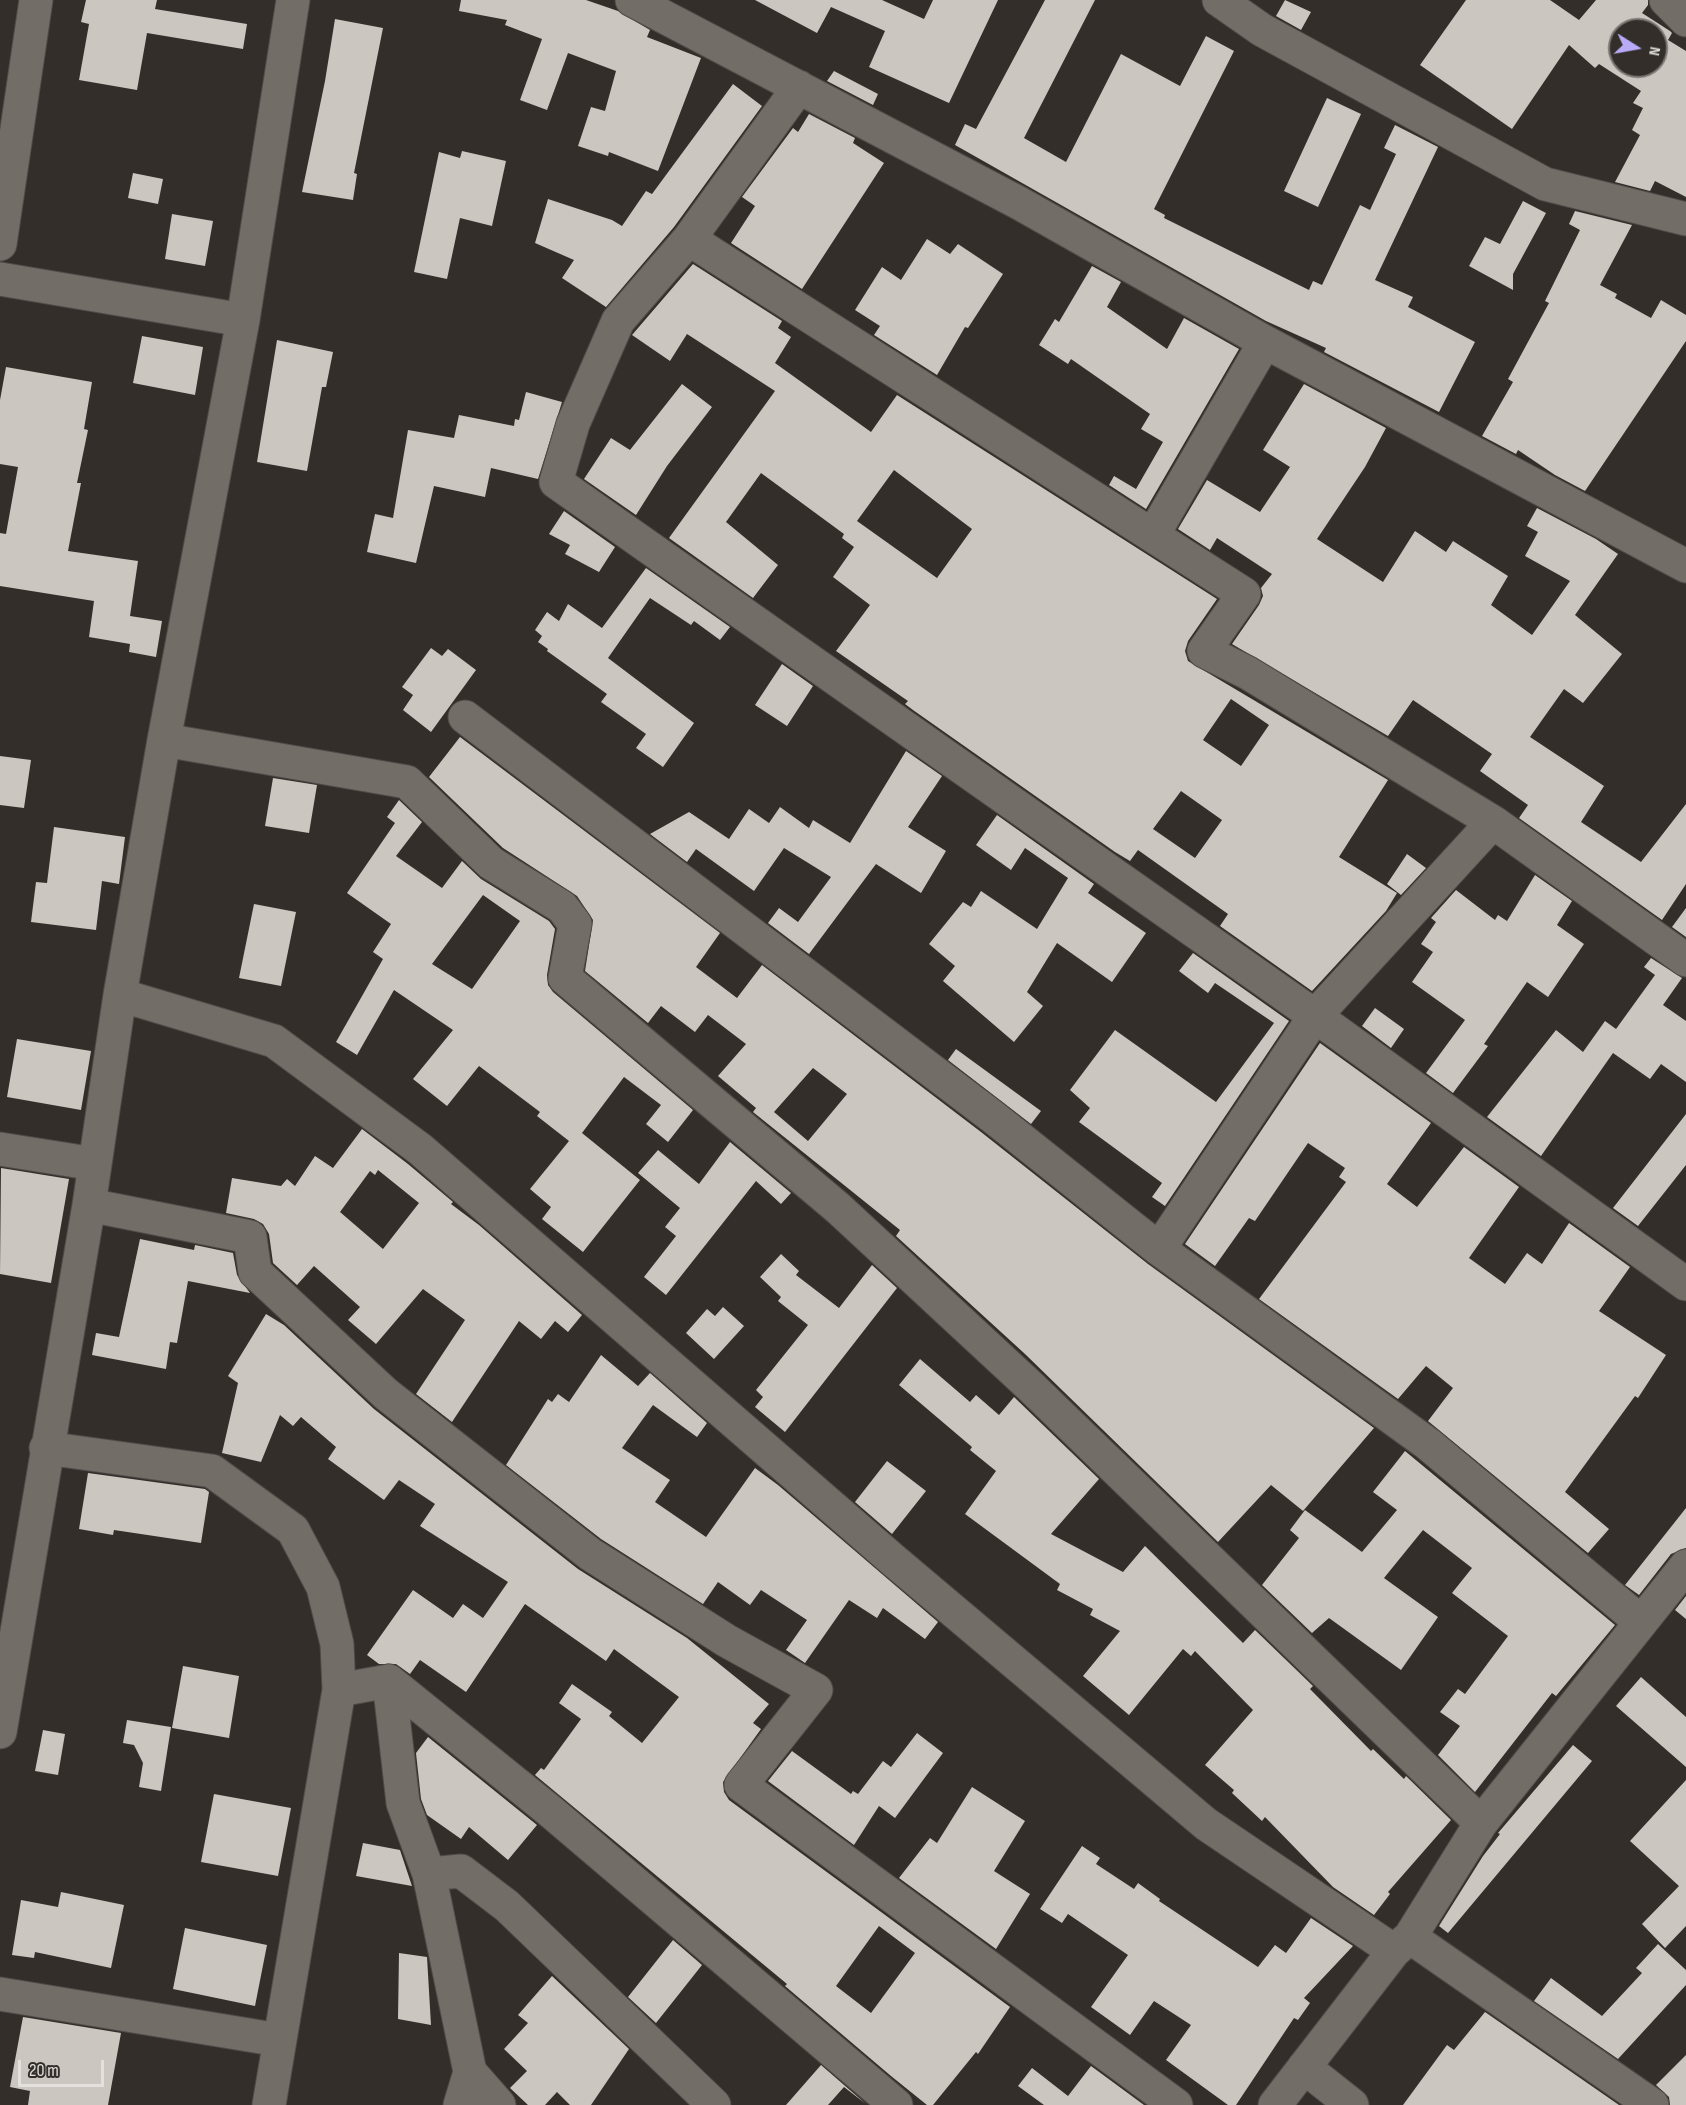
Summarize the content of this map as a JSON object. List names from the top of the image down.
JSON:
{
  "scale_bar": "20 m",
  "north": "right"
}
